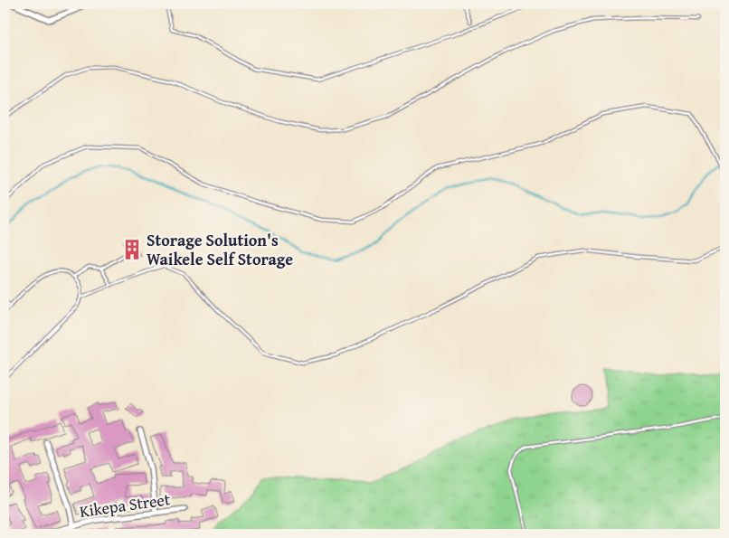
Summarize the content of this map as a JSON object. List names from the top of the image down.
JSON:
{
  "streets": {
    "street": ["Kikepa Street"]
  },
  "places": {
    "building": ["Storage Solution's Waikele Self Storage"]
  }
}
